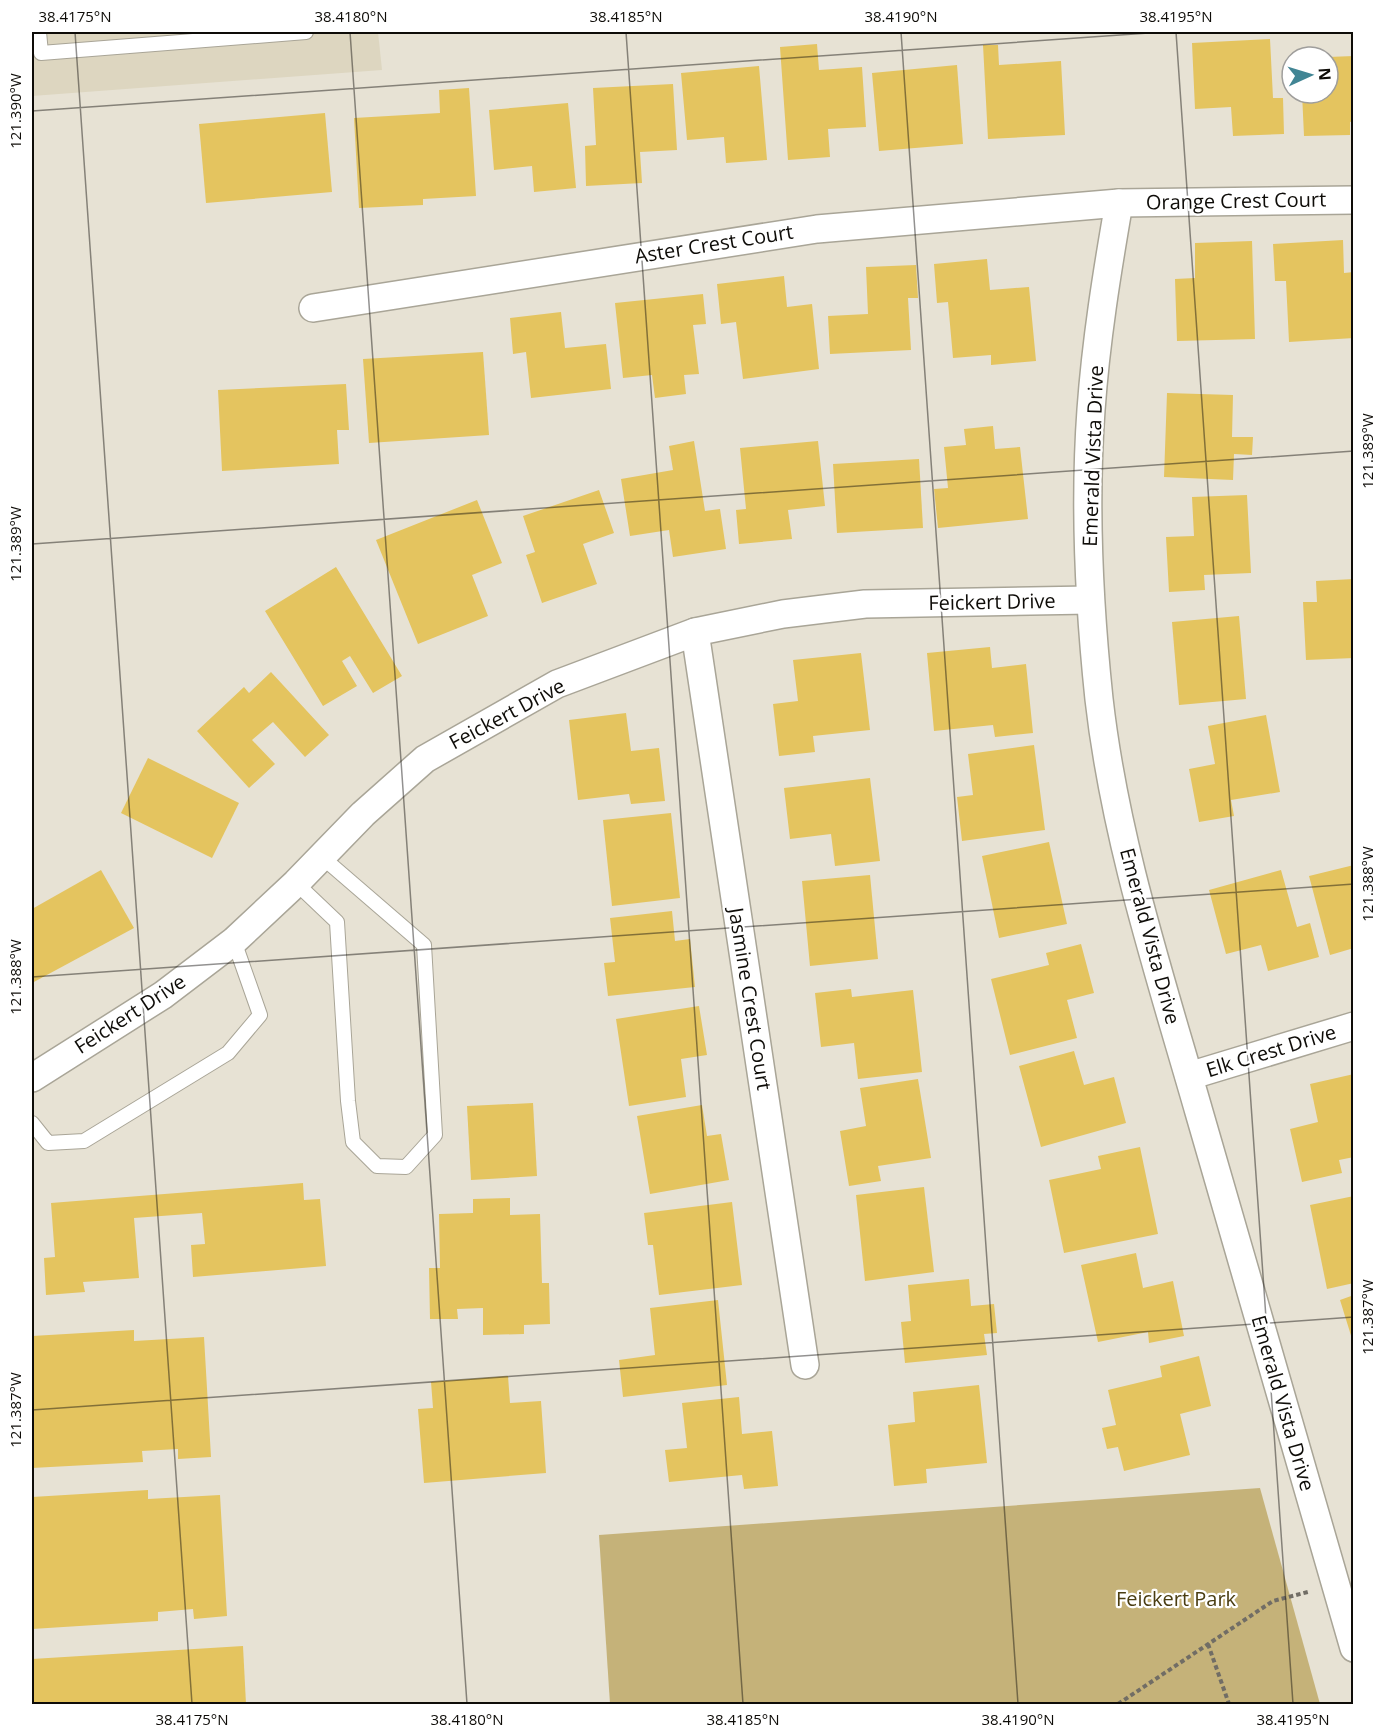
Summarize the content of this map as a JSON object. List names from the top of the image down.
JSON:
{
  "streets": {
    "street": [
      "Orange Crest Court",
      "Aster Crest Court",
      "Emerald Vista Drive",
      "Feickert Drive",
      "Jasmine Crest Court",
      "Elk Crest Drive"
    ]
  },
  "crossings": [
    ["Orange Crest Court", "Aster Crest Court"],
    ["Orange Crest Court", "Emerald Vista Drive"],
    ["Aster Crest Court", "Emerald Vista Drive"],
    ["Emerald Vista Drive", "Feickert Drive"],
    ["Emerald Vista Drive", "Elk Crest Drive"],
    ["Feickert Drive", "Jasmine Crest Court"]
  ],
  "parks": ["Feickert Park"],
  "north": "right",
  "coordinates": [
    "38.4175°N",
    "38.4180°N",
    "38.4185°N",
    "38.4190°N",
    "38.4195°N",
    "121.390°W",
    "121.389°W",
    "121.388°W",
    "121.387°W"
  ]
}
